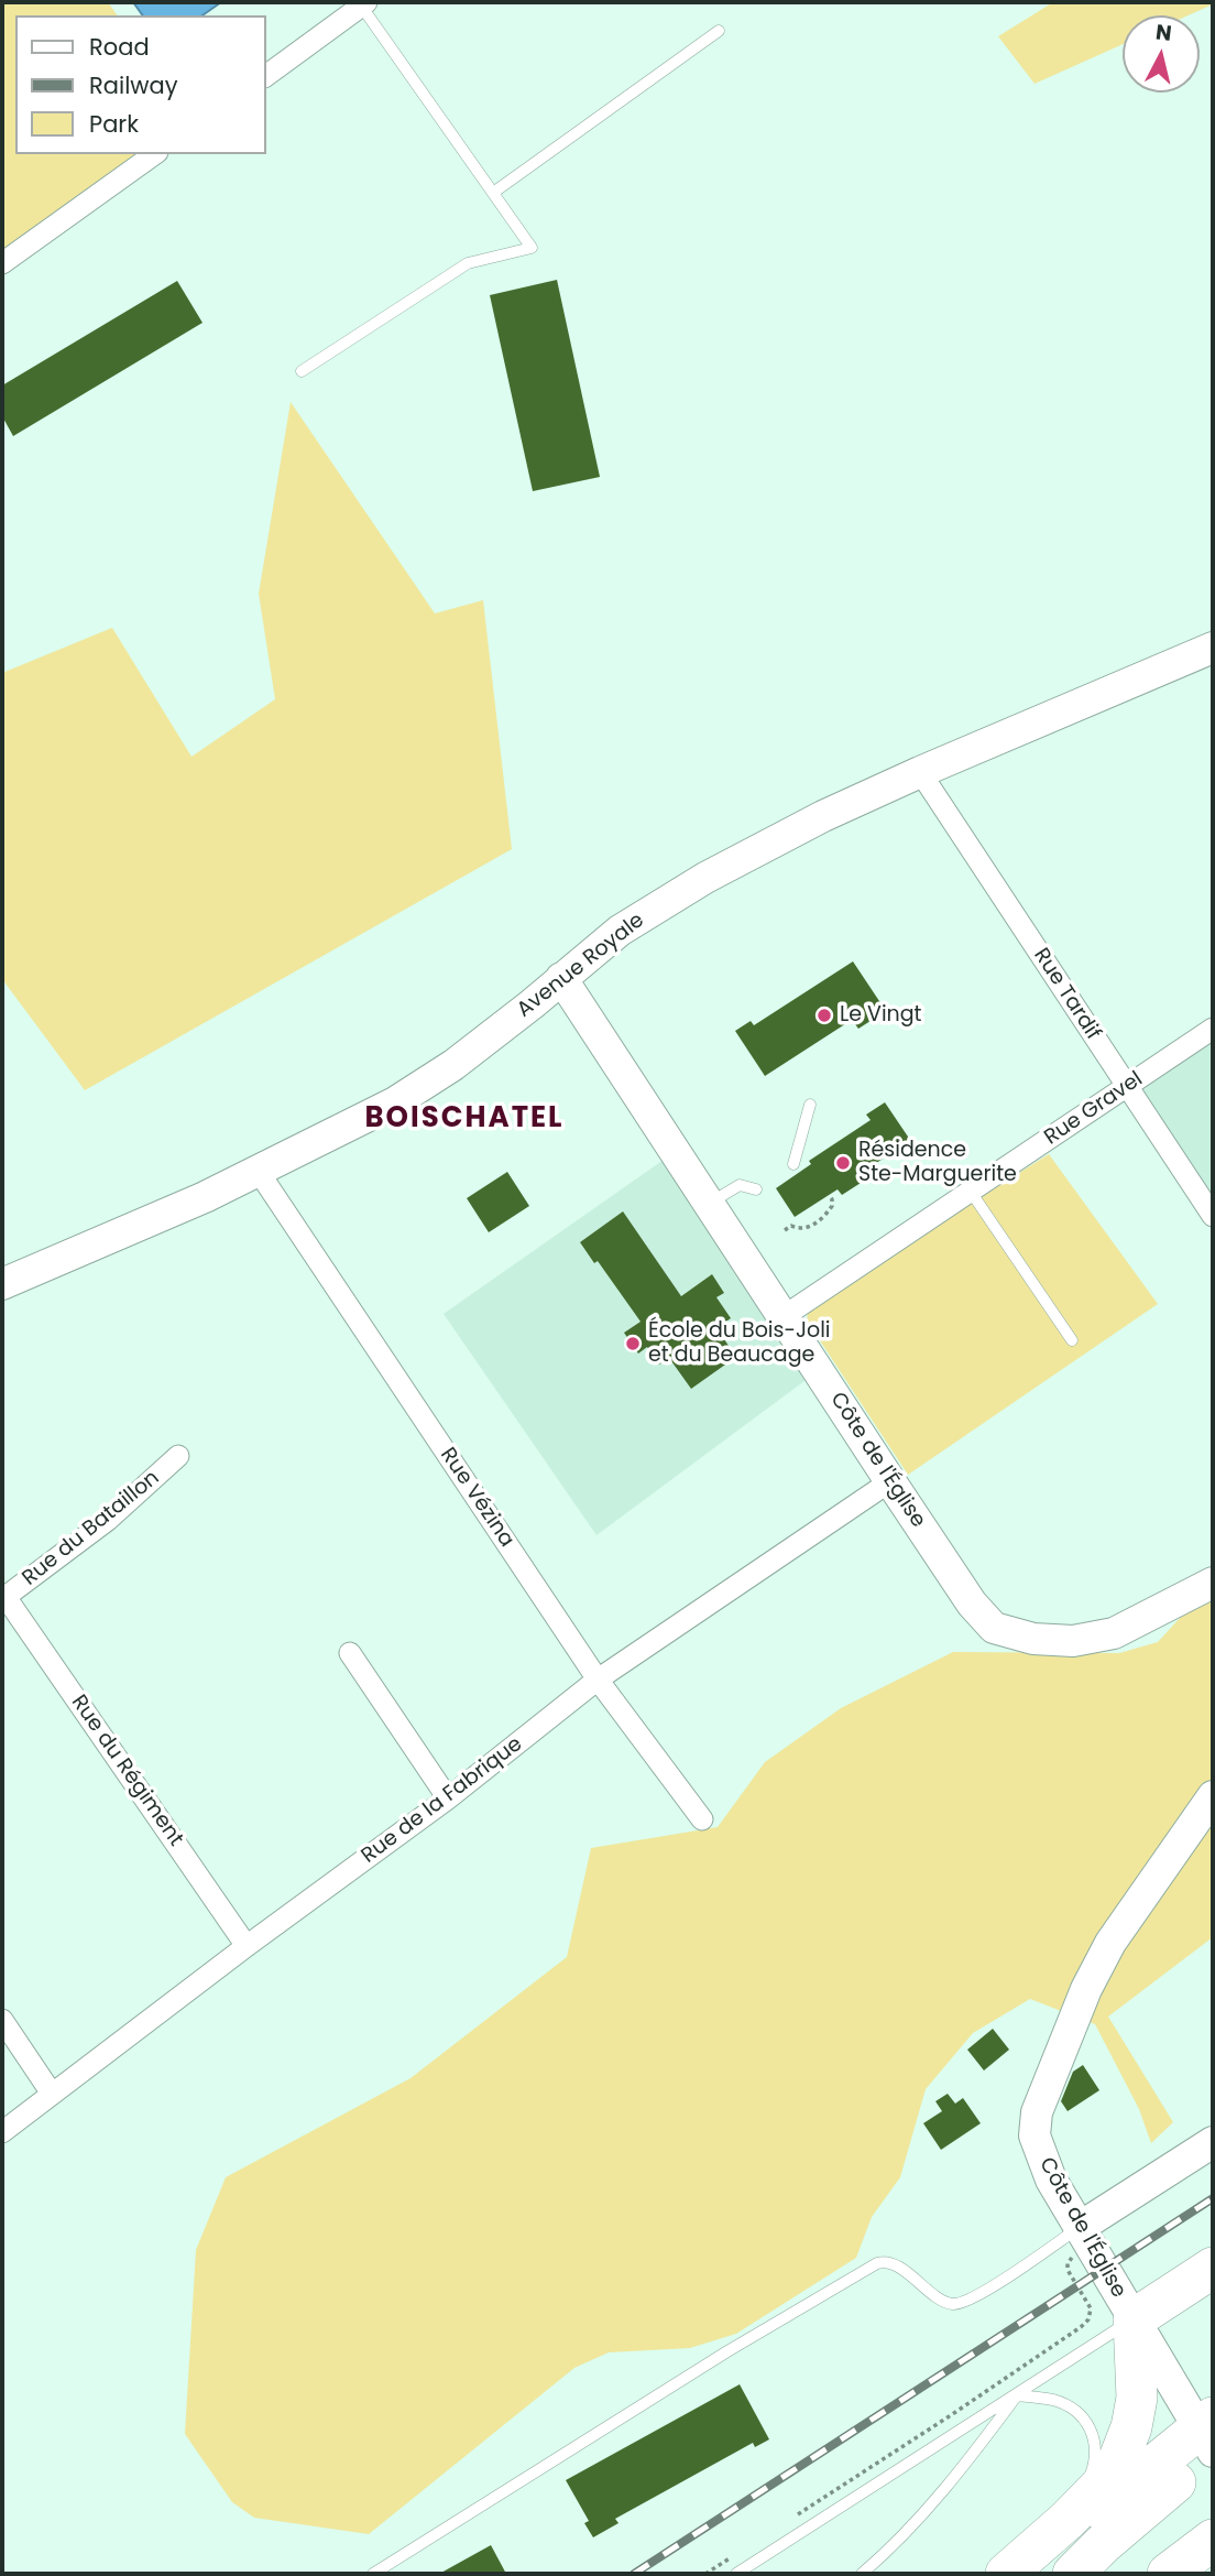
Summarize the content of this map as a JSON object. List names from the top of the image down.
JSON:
{
  "streets": {
    "street": [
      "Avenue Royale",
      "Rue Tardif",
      "Rue Gravel",
      "Côte de l'Église",
      "Rue Vézina",
      "Rue du Bataillon",
      "Rue du Régiment",
      "Rue de la Fabrique"
    ]
  },
  "crossings": [
    ["Avenue Royale", "Rue Tardif"],
    ["Avenue Royale", "Côte de l'Église"],
    ["Avenue Royale", "Rue Vézina"],
    ["Rue Tardif", "Rue Gravel"],
    ["Rue Gravel", "Côte de l'Église"],
    ["Côte de l'Église", "Rue de la Fabrique"],
    ["Rue Vézina", "Rue de la Fabrique"],
    ["Rue du Bataillon", "Rue du Régiment"],
    ["Rue du Régiment", "Rue de la Fabrique"]
  ],
  "districts": ["BOISCHATEL"],
  "places": ["Le Vingt", "Résidence Ste-Marguerite", "École du Bois-Joli et du Beaucage"],
  "legend": ["Road", "Railway", "Park"],
  "north": "top"
}
